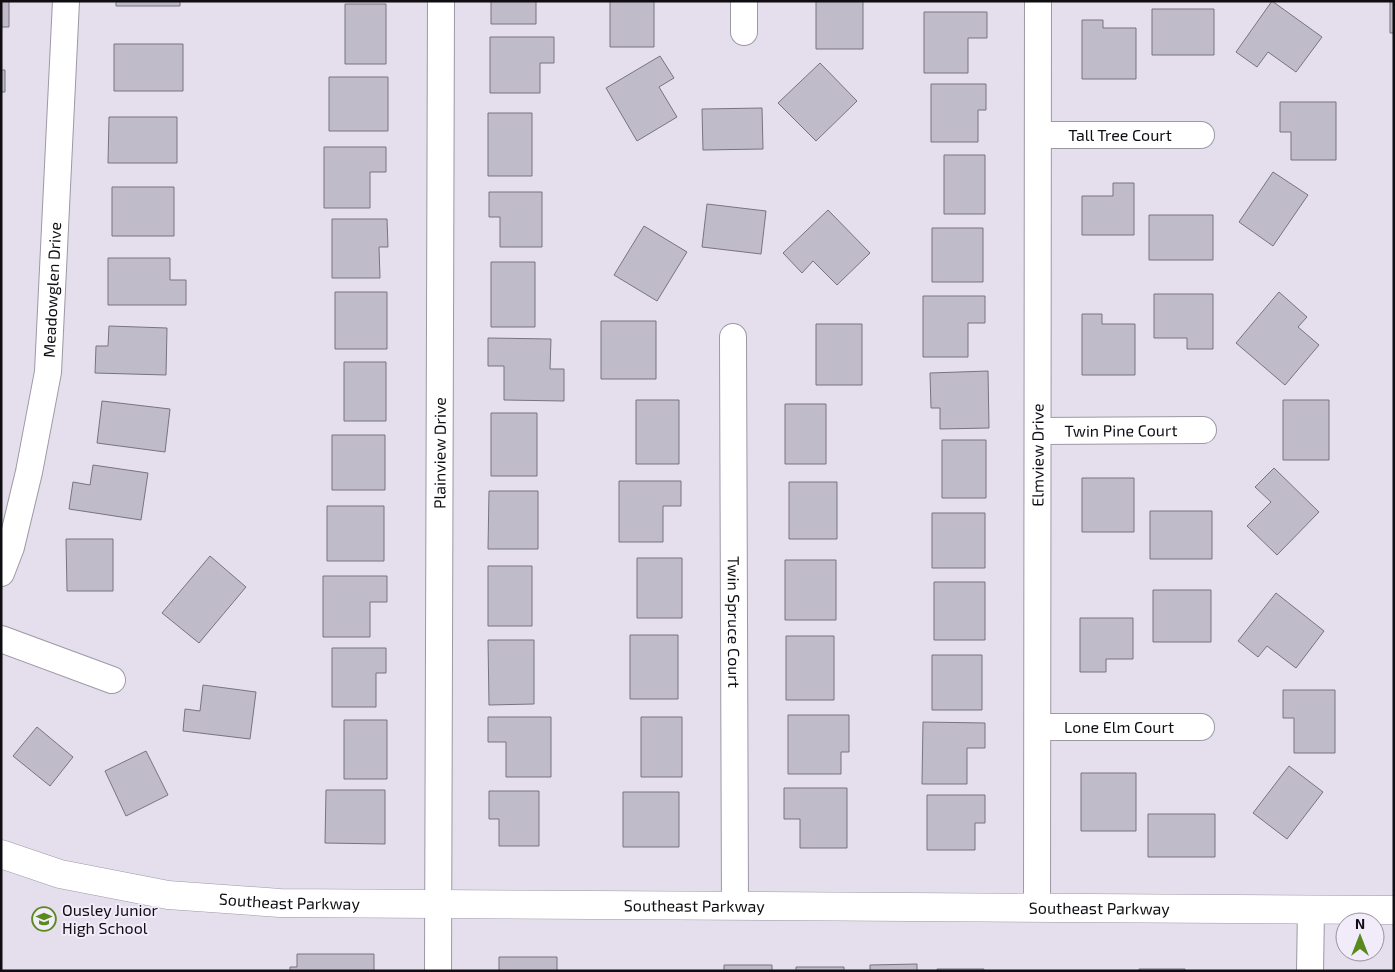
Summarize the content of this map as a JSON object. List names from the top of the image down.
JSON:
{
  "streets": {
    "street": [
      "Tall Tree Court",
      "Meadowglen Drive",
      "Twin Pine Court",
      "Plainview Drive",
      "Elmview Drive",
      "Twin Spruce Court",
      "Lone Elm Court",
      "Southeast Parkway"
    ]
  },
  "crossings": [
    ["Tall Tree Court", "Elmview Drive"],
    ["Twin Pine Court", "Elmview Drive"],
    ["Plainview Drive", "Southeast Parkway"],
    ["Elmview Drive", "Lone Elm Court"],
    ["Elmview Drive", "Southeast Parkway"],
    ["Twin Spruce Court", "Southeast Parkway"]
  ],
  "places": {
    "school or university": ["Ousley Junior High School"]
  },
  "north": "top"
}
